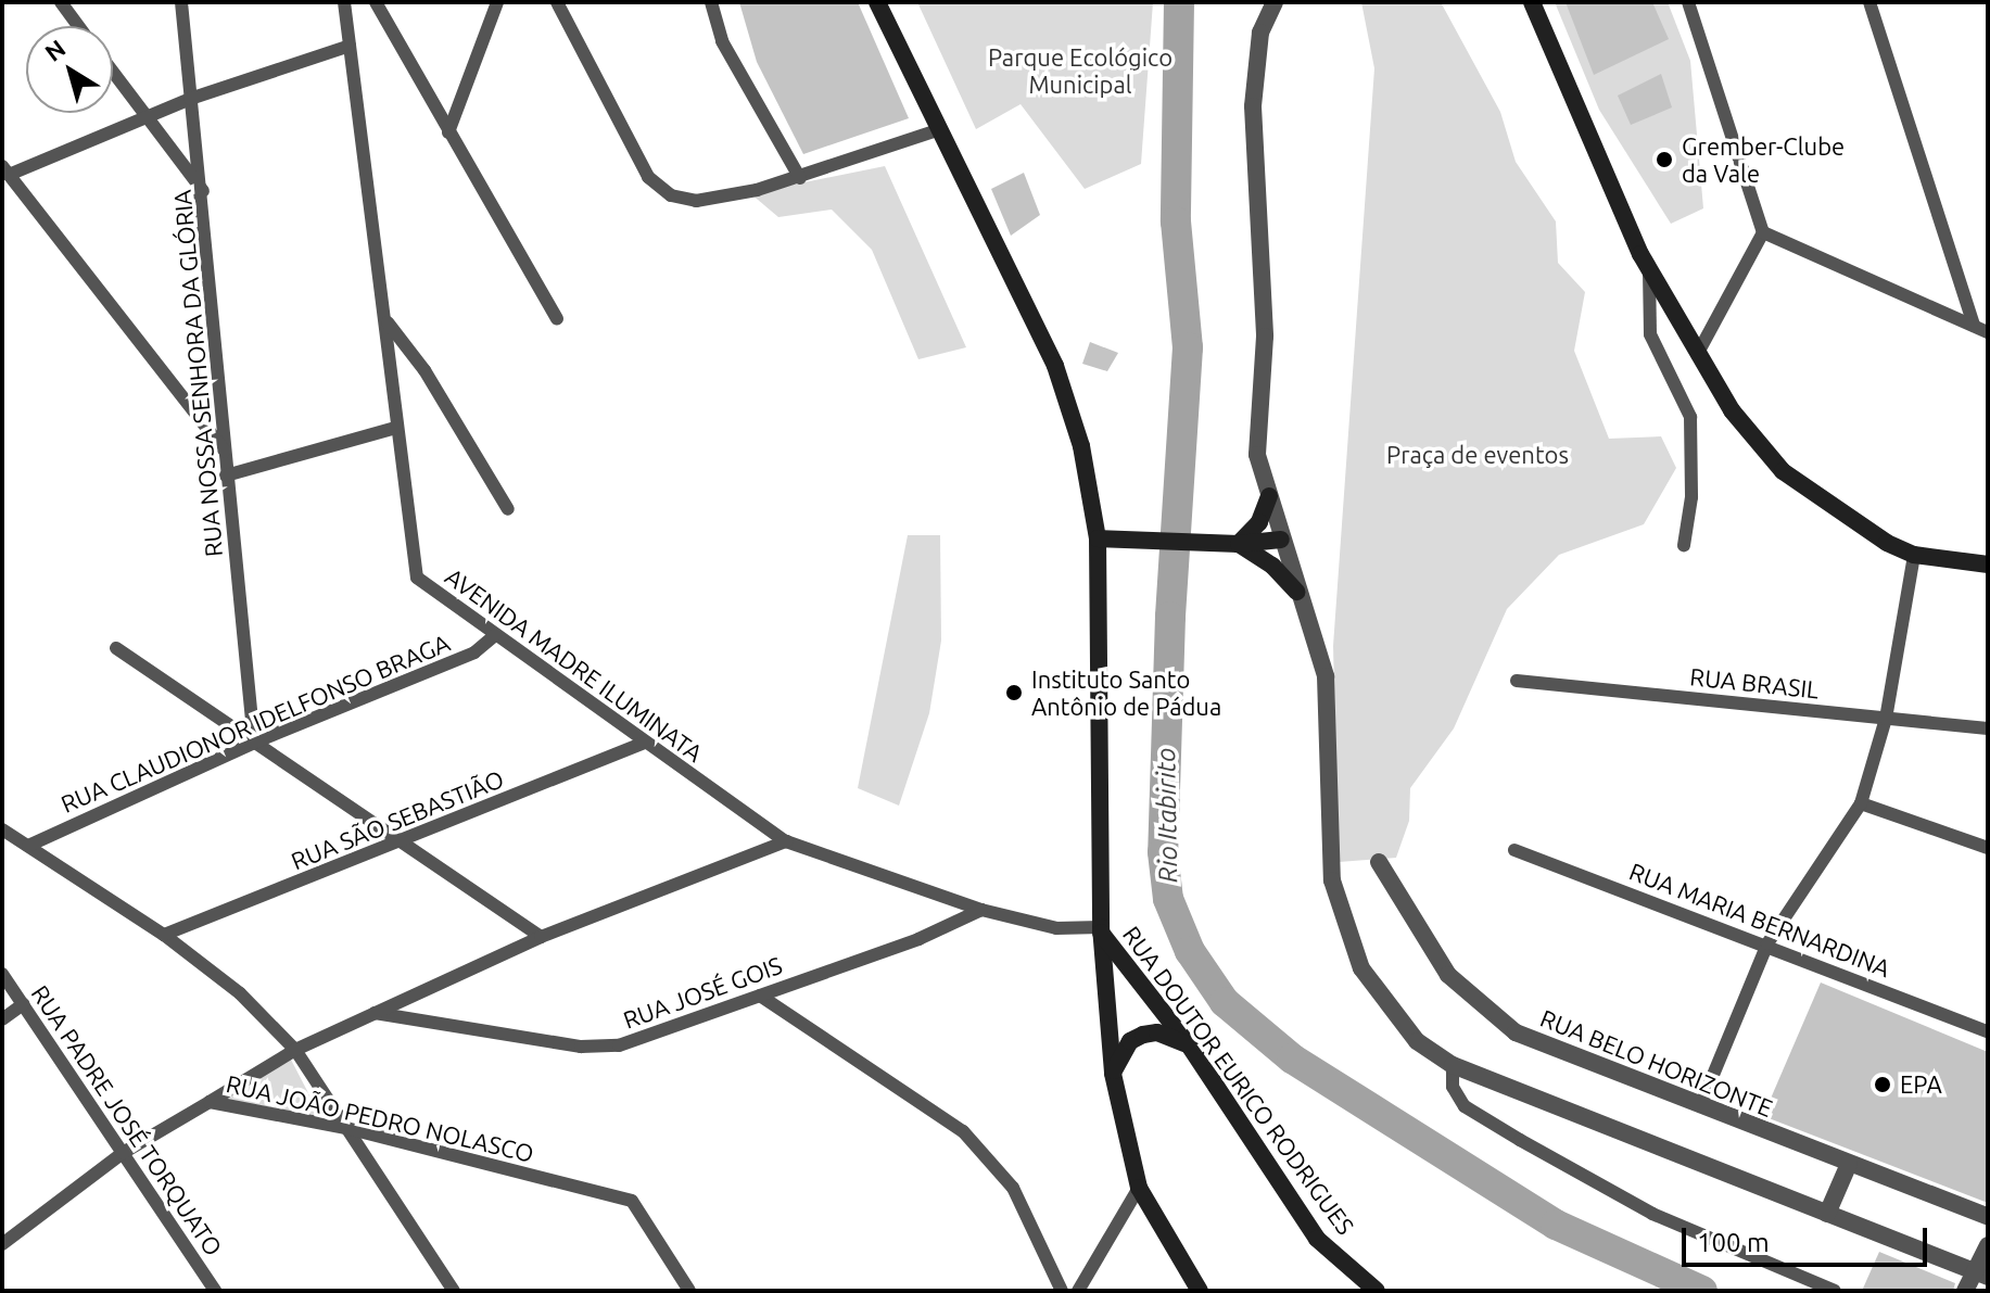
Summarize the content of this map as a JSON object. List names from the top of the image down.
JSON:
{
  "streets": {
    "main road": ["RUA DOUTOR EURICO RODRIGUES"],
    "street": [
      "RUA NOSSA SENHORA DA GLÓRIA",
      "AVENIDA MADRE ILUMINATA",
      "RUA BRASIL",
      "RUA CLAUDIONOR IDELFONSO BRAGA",
      "RUA SÃO SEBASTIÃO",
      "RUA MARIA BERNARDINA",
      "RUA JOSÉ GOIS",
      "RUA BELO HORIZONTE",
      "RUA JOÃO PEDRO NOLASCO",
      "RUA PADRE JOSÉ TORQUATO"
    ]
  },
  "crossings": [
    ["RUA NOSSA SENHORA DA GLÓRIA", "RUA CLAUDIONOR IDELFONSO BRAGA"],
    ["AVENIDA MADRE ILUMINATA", "RUA CLAUDIONOR IDELFONSO BRAGA"],
    ["AVENIDA MADRE ILUMINATA", "RUA SÃO SEBASTIÃO"],
    ["AVENIDA MADRE ILUMINATA", "RUA JOSÉ GOIS"],
    ["AVENIDA MADRE ILUMINATA", "RUA DOUTOR EURICO RODRIGUES"],
    ["RUA JOÃO PEDRO NOLASCO", "RUA PADRE JOSÉ TORQUATO"]
  ],
  "water": ["Rio Itabirito"],
  "parks": ["Parque Ecológico Municipal", "Praça de eventos"],
  "places": ["Grember-Clube da Vale", "Instituto Santo Antônio de Pádua", "EPA"],
  "scale_bar": "100 m",
  "north": "top left"
}
